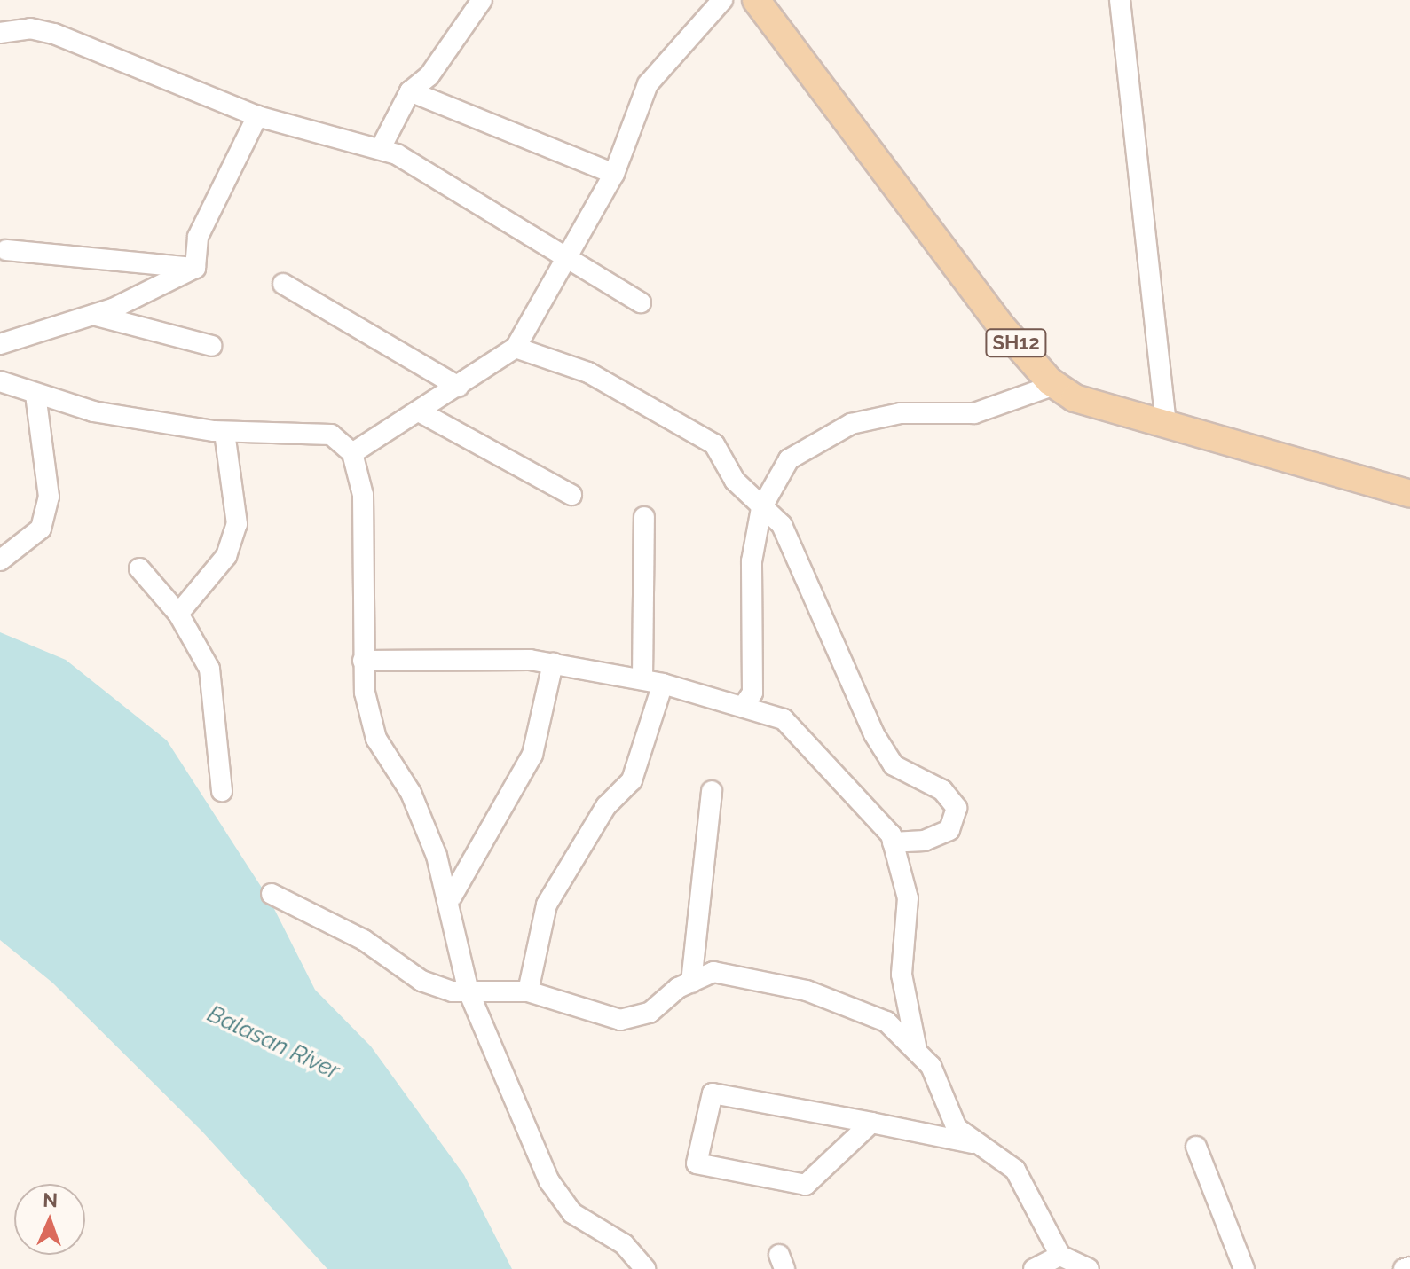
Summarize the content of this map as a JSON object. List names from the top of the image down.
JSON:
{
  "streets": {
    "main road": ["SH12"]
  },
  "water": ["Balasan River"],
  "north": "top"
}
